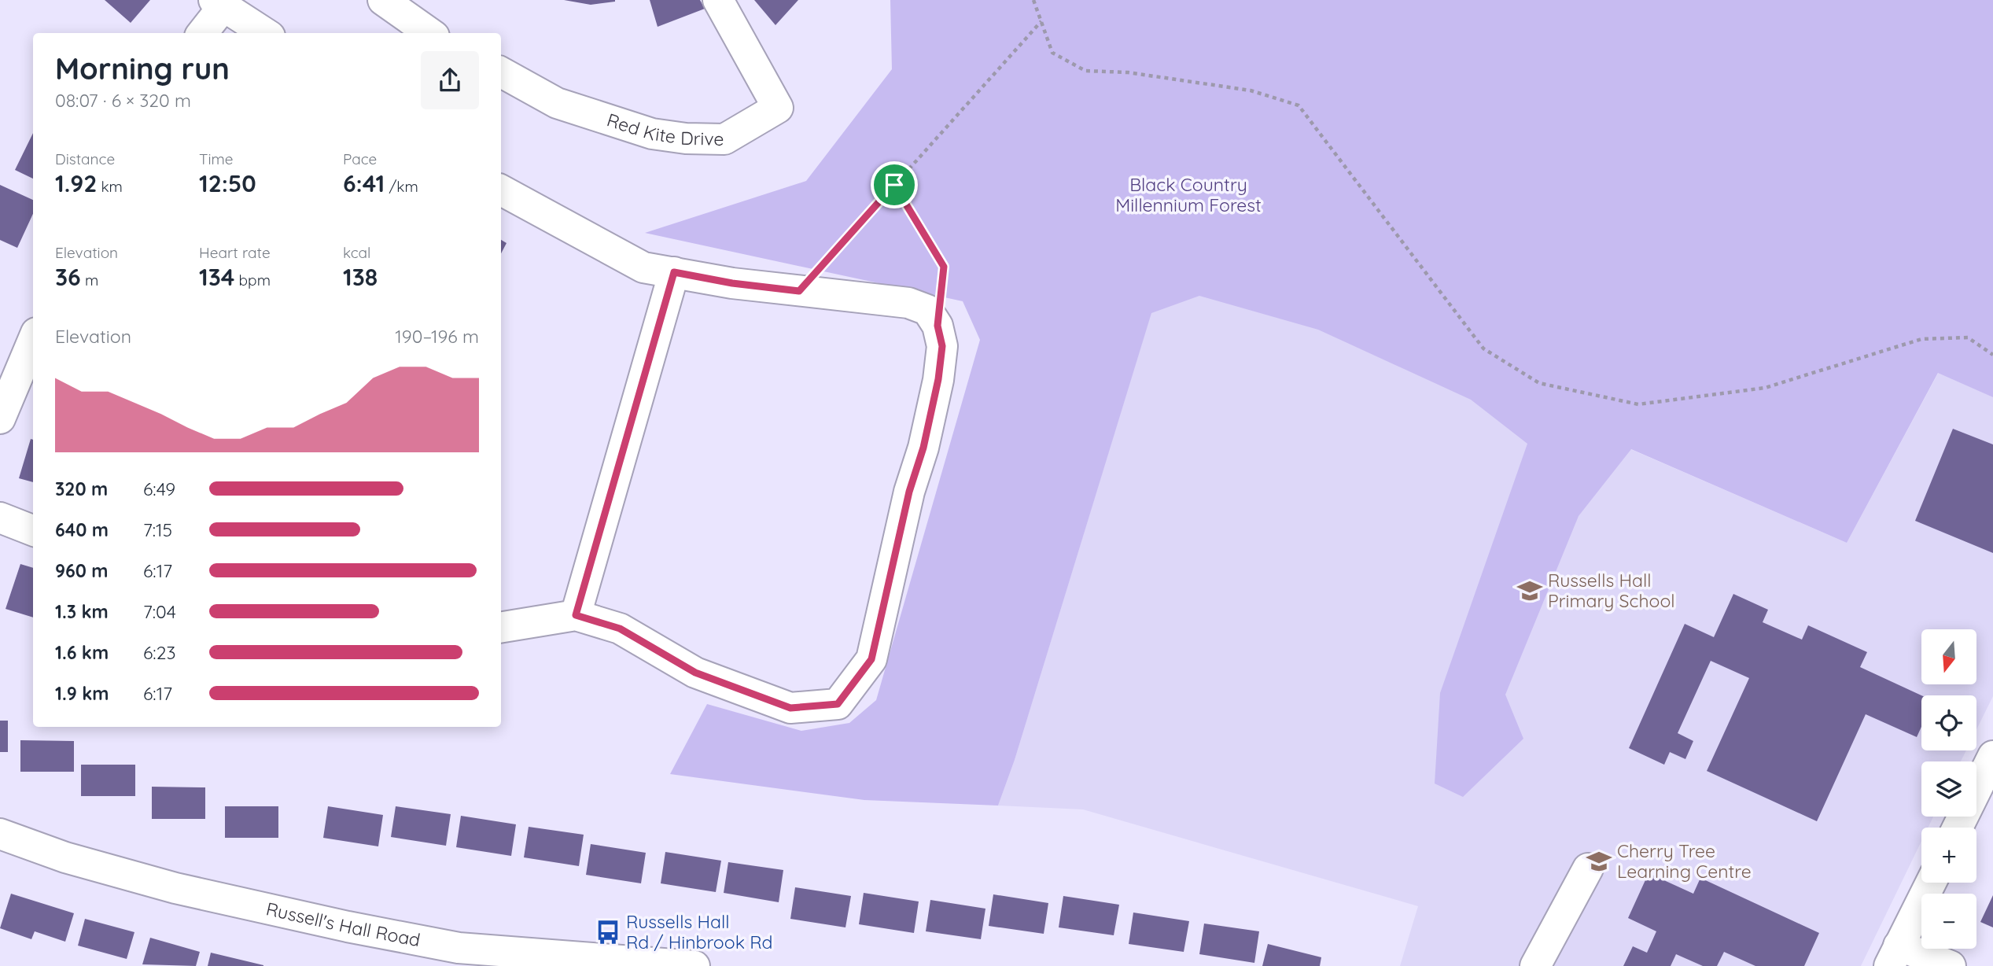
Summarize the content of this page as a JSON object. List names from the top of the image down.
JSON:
{
  "streets": {
    "street": ["Red Kite Drive", "Russell's Hall Road"]
  },
  "parks": ["Black Country Millennium Forest"],
  "places": {
    "school or university": ["Russells Hall Primary School", "Cherry Tree Learning Centre"],
    "bus stop": ["Russells Hall Rd / Hinbrook Rd"]
  },
  "north": "bottom",
  "page": {
    "heading": ["Morning run", "08:07 · 6 × 320 m"],
    "stats": [
      ["Distance", "1.92 km"],
      ["Time", "12:50"],
      ["Pace", "6:41 /km"],
      ["Elevation", "36 m"],
      ["Heart rate", "134 bpm"],
      ["kcal", "138"]
    ],
    "chart": ["Elevation", "190–196 m"],
    "list": [
      {
        "name": "320 m",
        "note": "6:49"
      },
      {
        "name": "640 m",
        "note": "7:15"
      },
      {
        "name": "960 m",
        "note": "6:17"
      },
      {
        "name": "1.3 km",
        "note": "7:04"
      },
      {
        "name": "1.6 km",
        "note": "6:23"
      },
      {
        "name": "1.9 km",
        "note": "6:17"
      }
    ],
    "map_buttons": ["+", "−"]
  }
}
